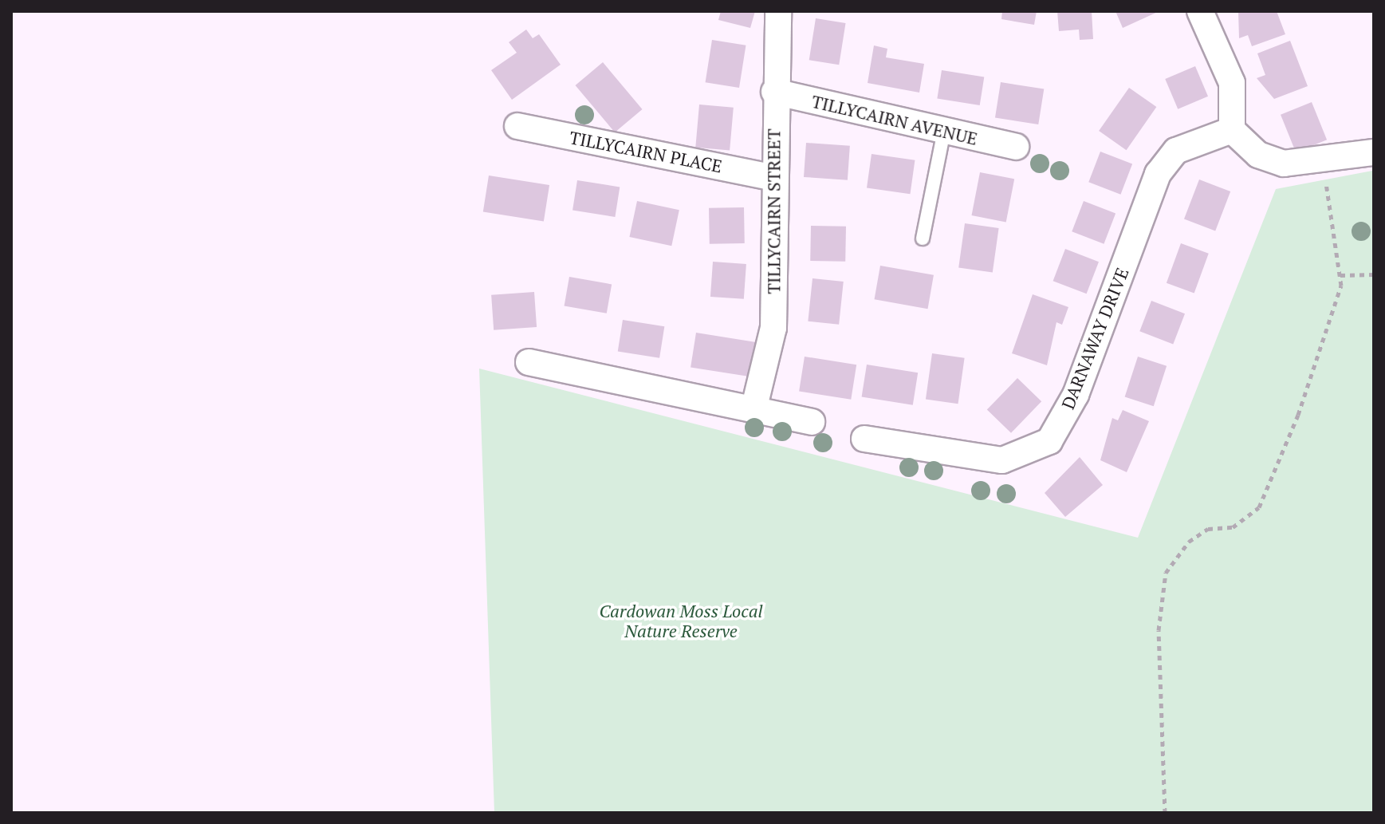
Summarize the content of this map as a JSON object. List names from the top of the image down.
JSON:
{
  "streets": {
    "street": [
      "TILLYCAIRN AVENUE",
      "TILLYCAIRN PLACE",
      "TILLYCAIRN STREET",
      "DARNAWAY DRIVE"
    ]
  },
  "crossings": [
    ["TILLYCAIRN AVENUE", "TILLYCAIRN STREET"],
    ["TILLYCAIRN PLACE", "TILLYCAIRN STREET"]
  ],
  "parks": ["Cardowan Moss Local Nature Reserve"]
}
